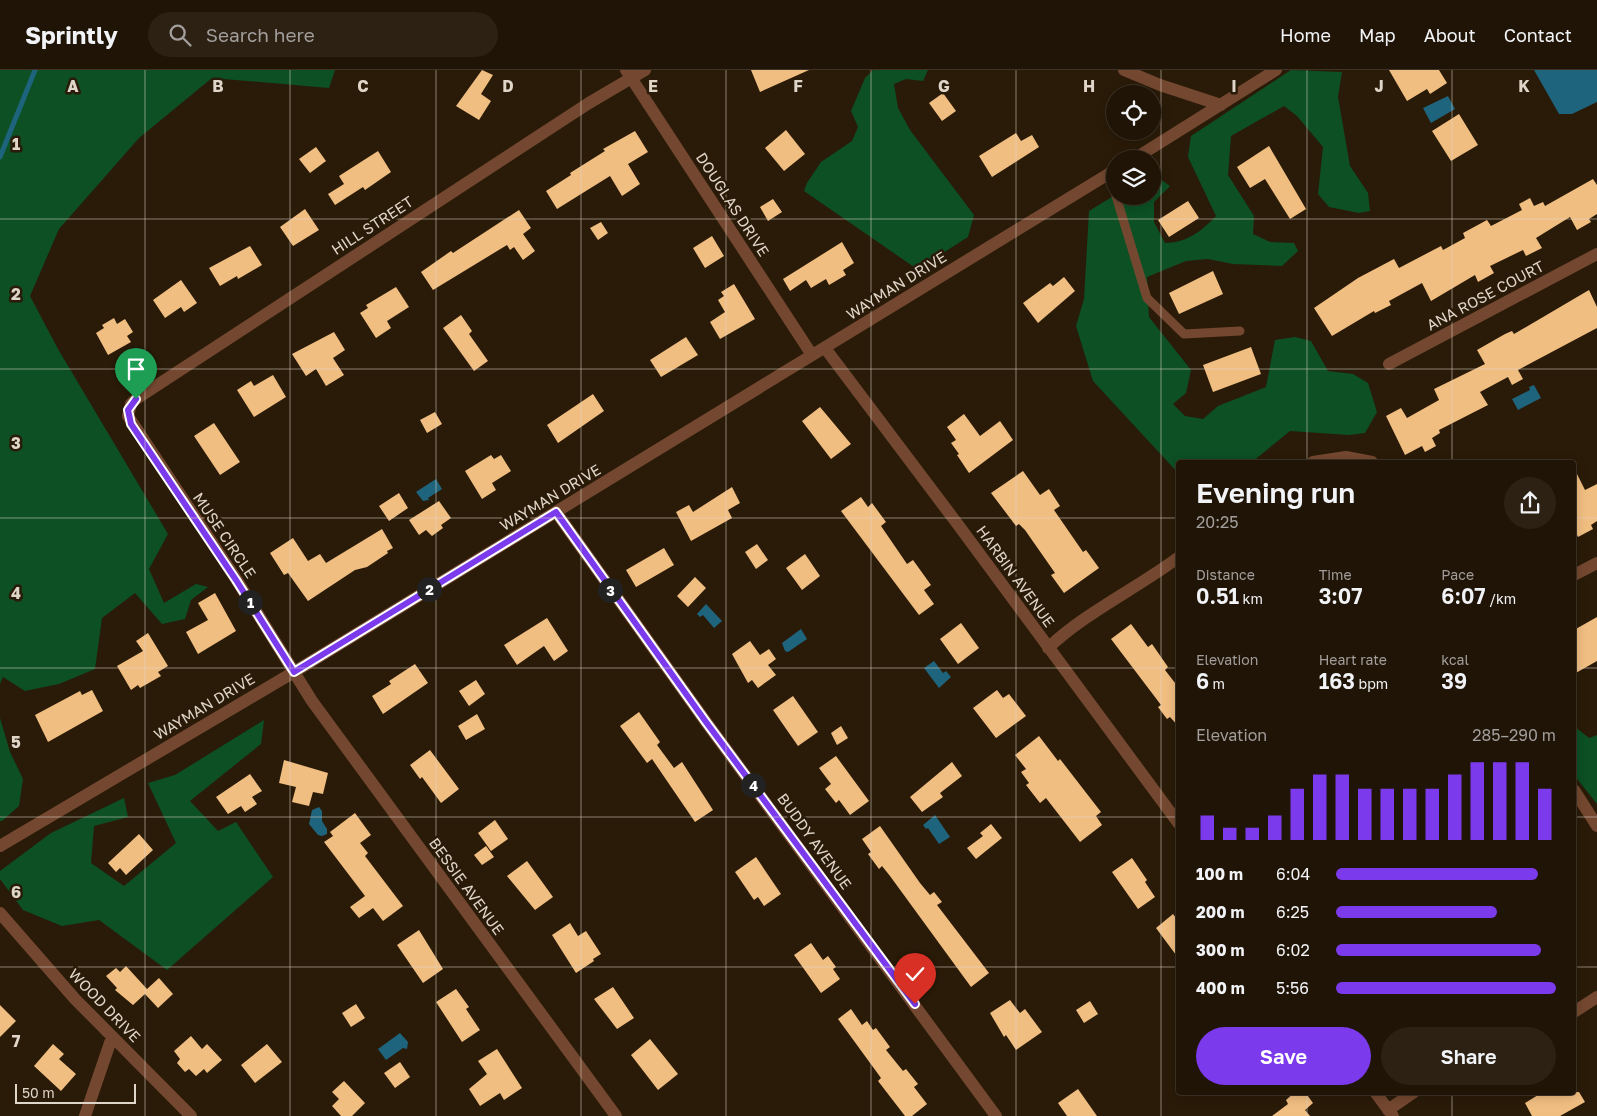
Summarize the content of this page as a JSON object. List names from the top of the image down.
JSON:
{
  "streets": {
    "street": [
      "DOUGLAS DRIVE",
      "HILL STREET",
      "WAYMAN DRIVE",
      "ANA ROSE COURT",
      "MUSE CIRCLE",
      "HARBIN AVENUE",
      "BUDDY AVENUE",
      "BESSIE AVENUE",
      "WOOD DRIVE"
    ]
  },
  "crossings": [
    ["DOUGLAS DRIVE", "HILL STREET"],
    ["DOUGLAS DRIVE", "WAYMAN DRIVE"],
    ["HILL STREET", "MUSE CIRCLE"],
    ["WAYMAN DRIVE", "MUSE CIRCLE"],
    ["WAYMAN DRIVE", "HARBIN AVENUE"],
    ["WAYMAN DRIVE", "BUDDY AVENUE"],
    ["WAYMAN DRIVE", "BESSIE AVENUE"],
    ["MUSE CIRCLE", "BESSIE AVENUE"]
  ],
  "scale_bar": "50 m",
  "page": {
    "header": "Sprintly",
    "search": "Search here",
    "nav": [
      "Home",
      "Map",
      "About",
      "Contact"
    ],
    "heading": ["Evening run", "20:25"],
    "stats": [
      ["Distance", "0.51 km"],
      ["Time", "3:07"],
      ["Pace", "6:07 /km"],
      ["Elevation", "6 m"],
      ["Heart rate", "163 bpm"],
      ["kcal", "39"]
    ],
    "pins": [
      "2",
      "3",
      "1",
      "4"
    ],
    "chart": ["Elevation", "285–290 m"],
    "list": [
      {
        "name": "100 m",
        "note": "6:04"
      },
      {
        "name": "200 m",
        "note": "6:25"
      },
      {
        "name": "300 m",
        "note": "6:02"
      },
      {
        "name": "400 m",
        "note": "5:56"
      }
    ],
    "buttons": ["Save", "Share"],
    "scale": "50 m"
  },
  "grid": {
    "columns": [
      "A",
      "B",
      "C",
      "D",
      "E",
      "F",
      "G",
      "H",
      "I",
      "J",
      "K"
    ],
    "rows": [
      "1",
      "2",
      "3",
      "4",
      "5",
      "6",
      "7"
    ]
  }
}
